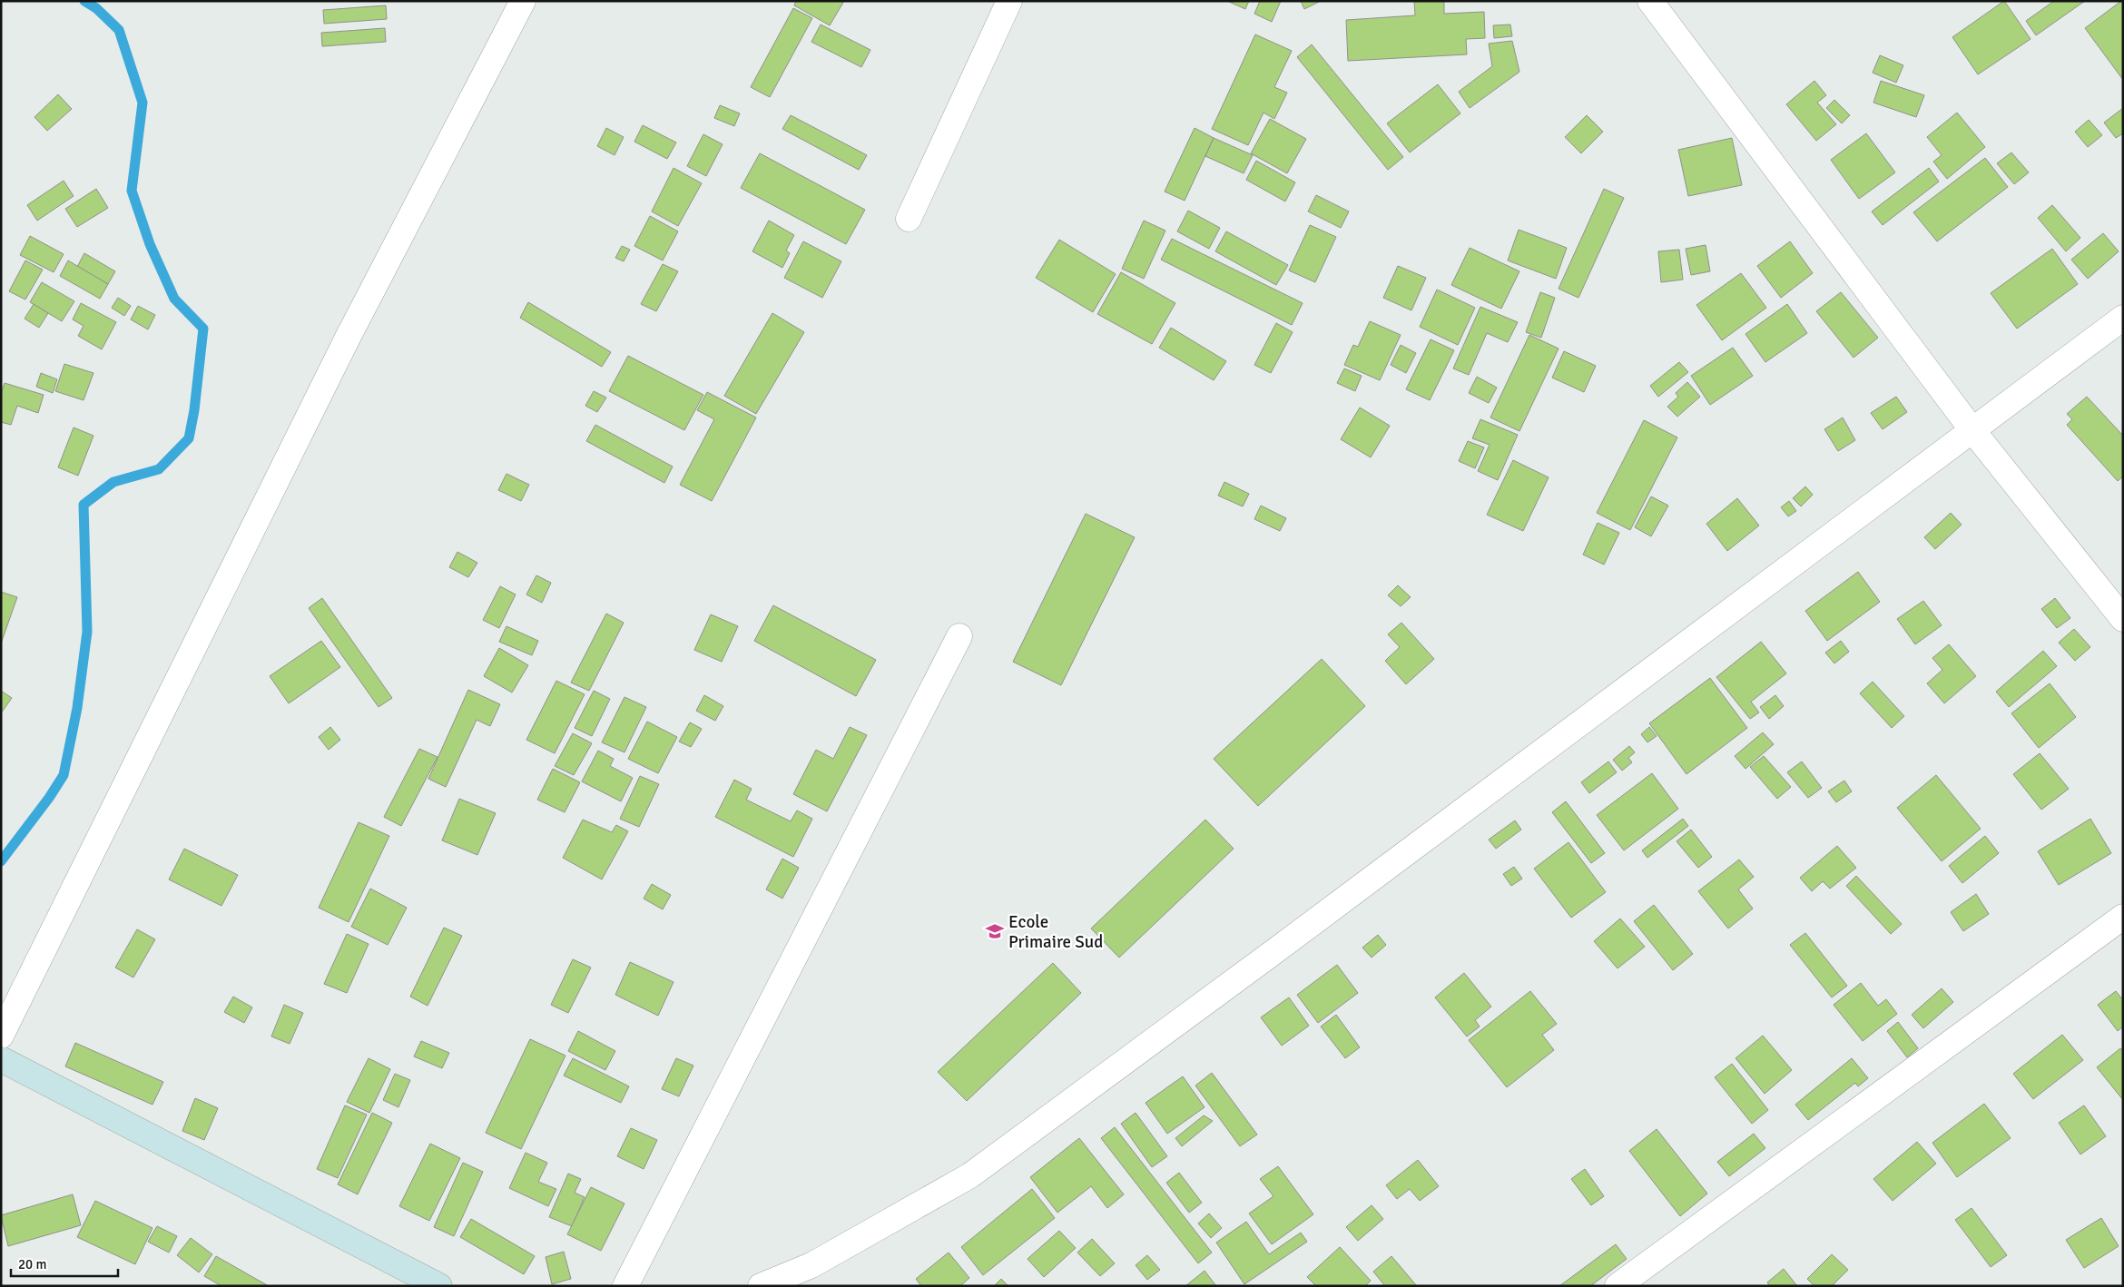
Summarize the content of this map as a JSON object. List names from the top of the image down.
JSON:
{
  "places": {
    "school or university": ["Ecole Primaire Sud"]
  },
  "scale_bar": "20 m"
}
